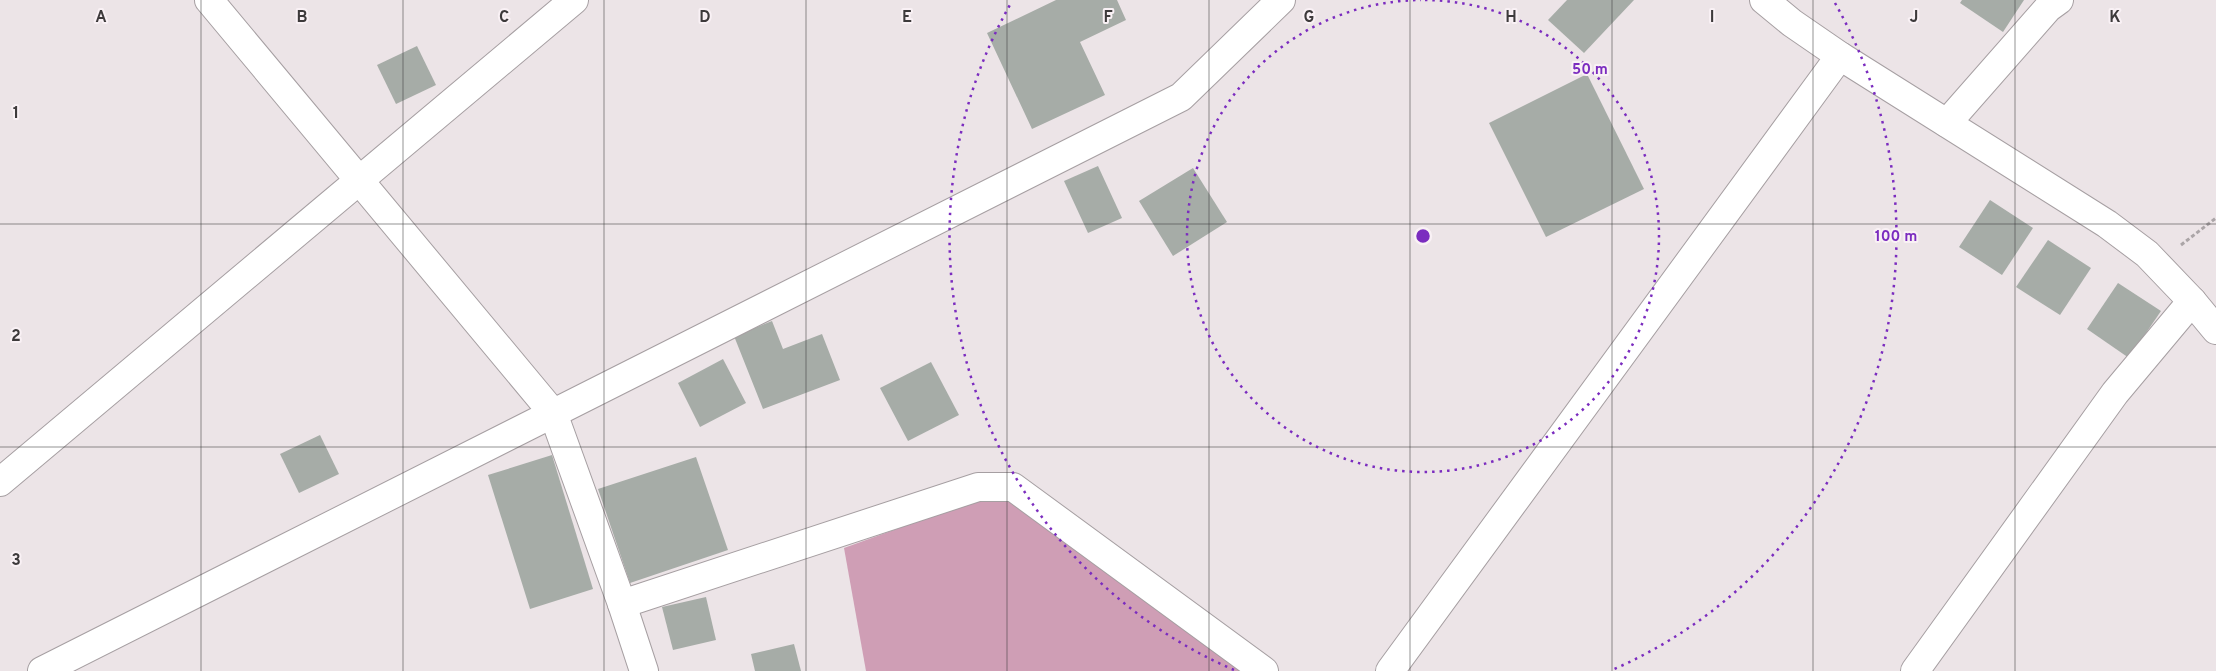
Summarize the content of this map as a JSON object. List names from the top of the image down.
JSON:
{
  "grid": {
    "columns": [
      "A",
      "B",
      "C",
      "D",
      "E",
      "F",
      "G",
      "H",
      "I",
      "J",
      "K"
    ],
    "rows": ["1", "2", "3"]
  },
  "rings": ["50 m", "100 m"]
}
